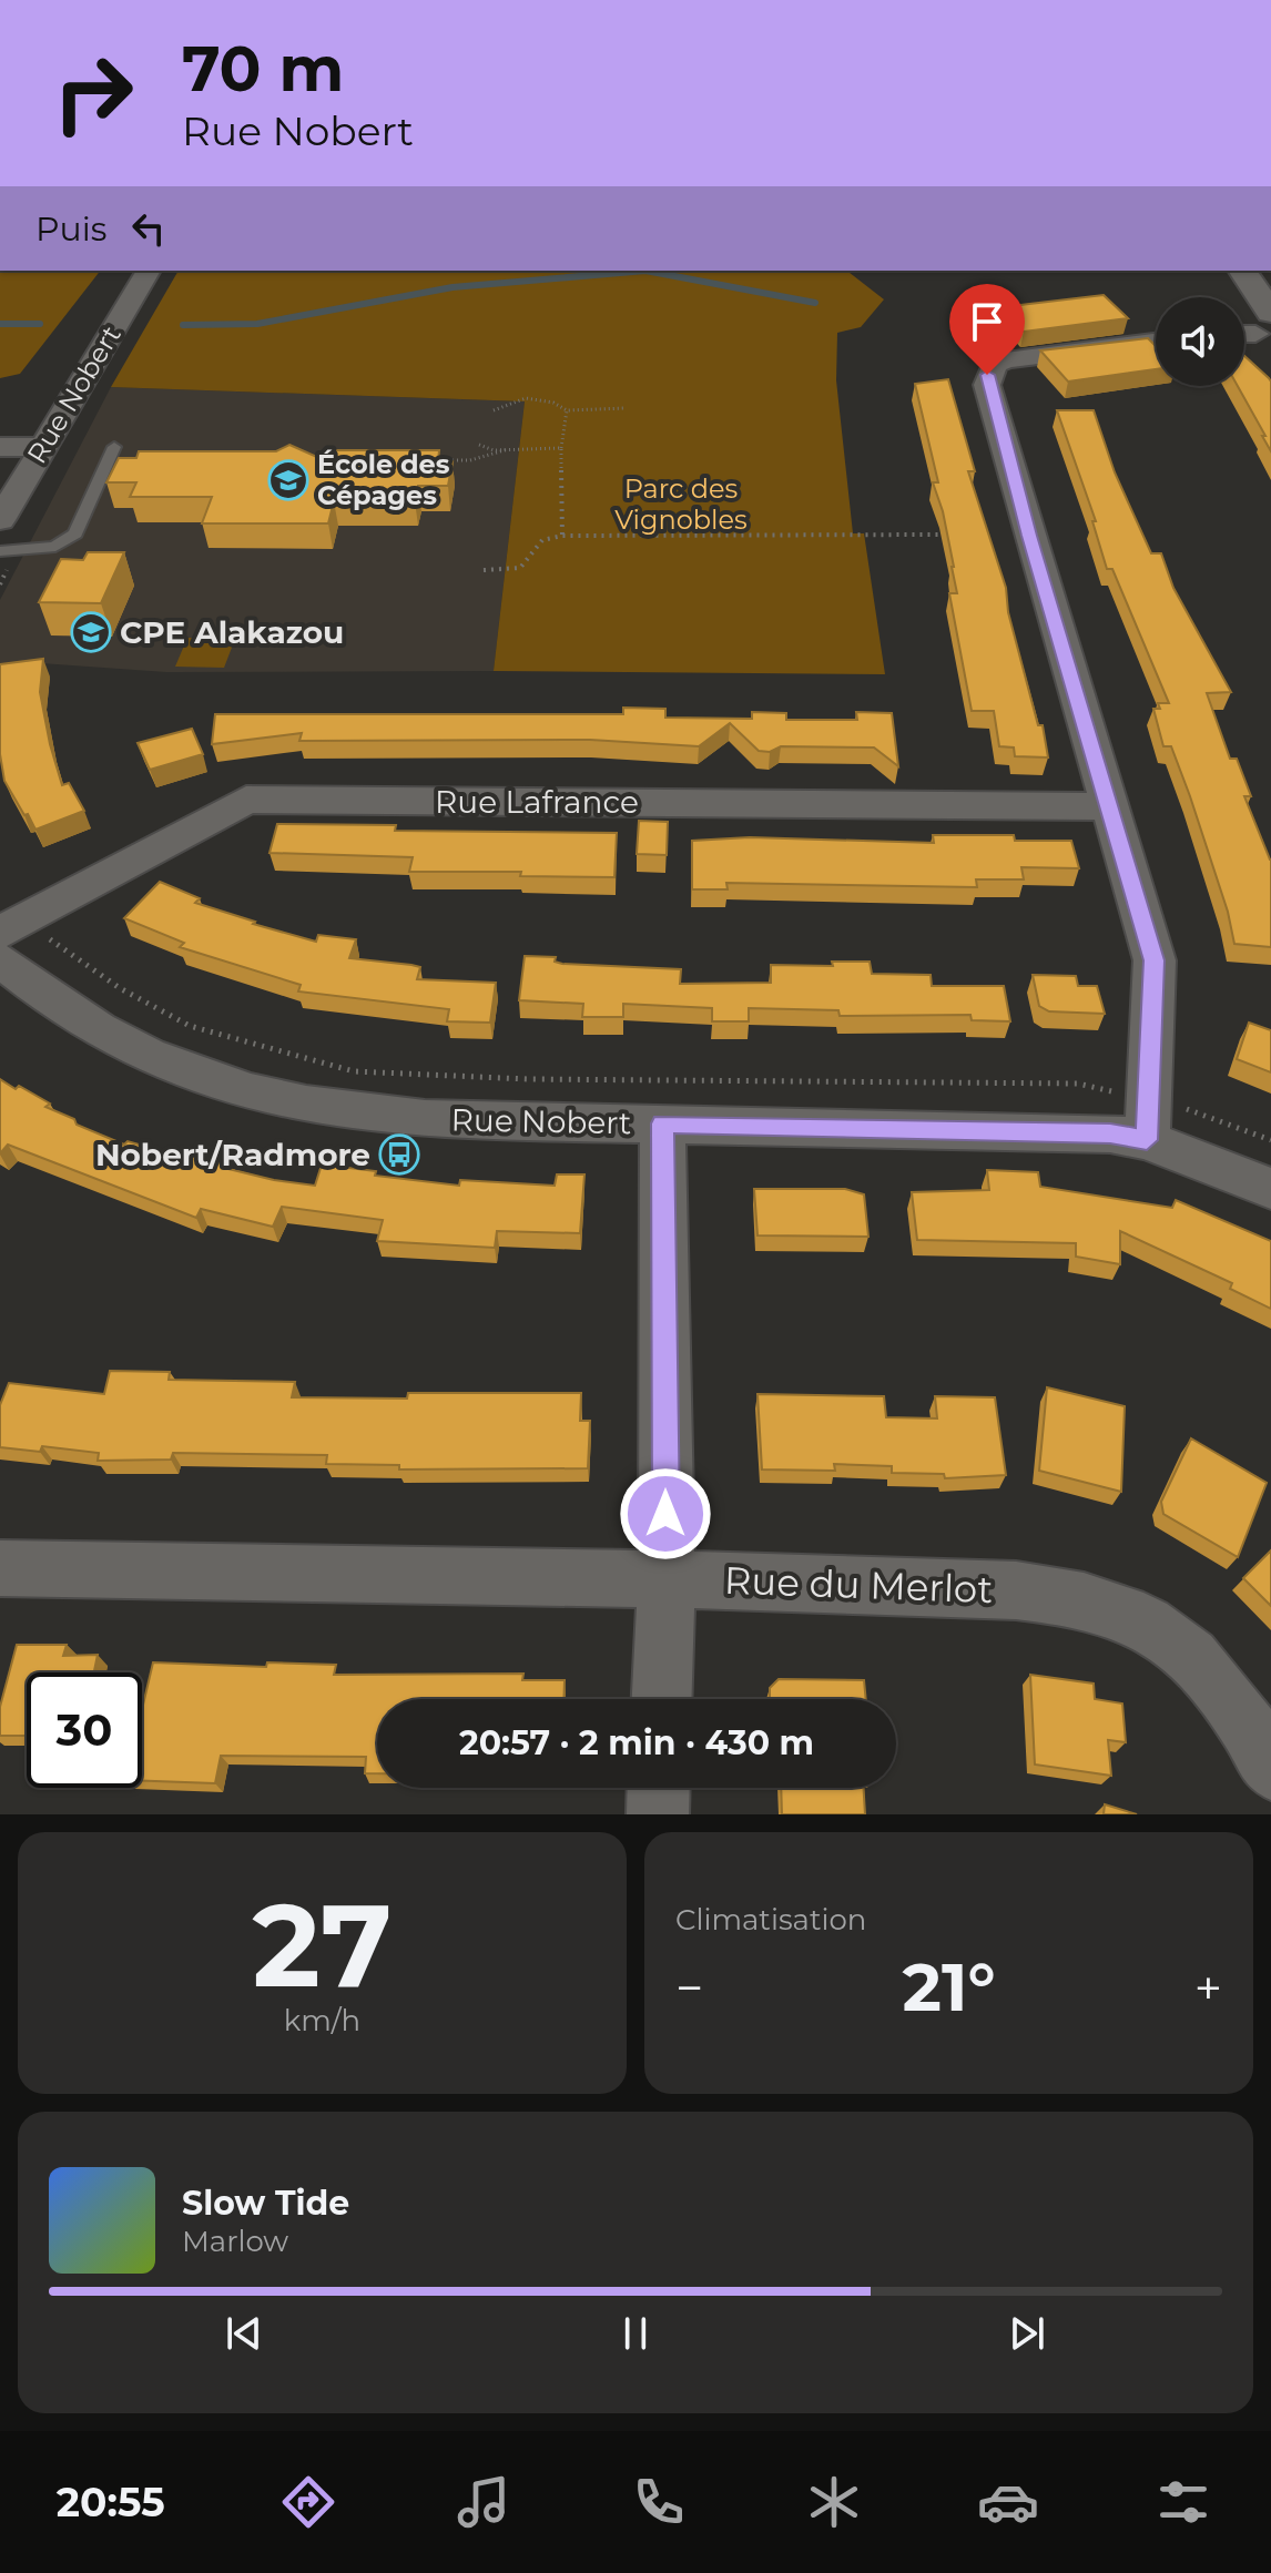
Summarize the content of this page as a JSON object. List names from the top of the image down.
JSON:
{
  "streets": {
    "street": ["Rue Nobert", "Rue Lafrance", "Rue du Merlot"]
  },
  "parks": ["Parc des Vignobles"],
  "places": {
    "school or university": ["École des Cépages", "CPE Alakazou"],
    "bus stop": ["Nobert/Radmore"]
  },
  "page": {
    "turn": ["70 m", "Rue Nobert"],
    "then": "Puis",
    "limit": "30",
    "trip": "20:57 · 2 min · 430 m",
    "tile": [
      ["27", "km/h"],
      "Climatisation"
    ],
    "heat": ["−", "21°", "+"],
    "song": ["Slow Tide", "Marlow"],
    "tabs": "20:55"
  }
}
